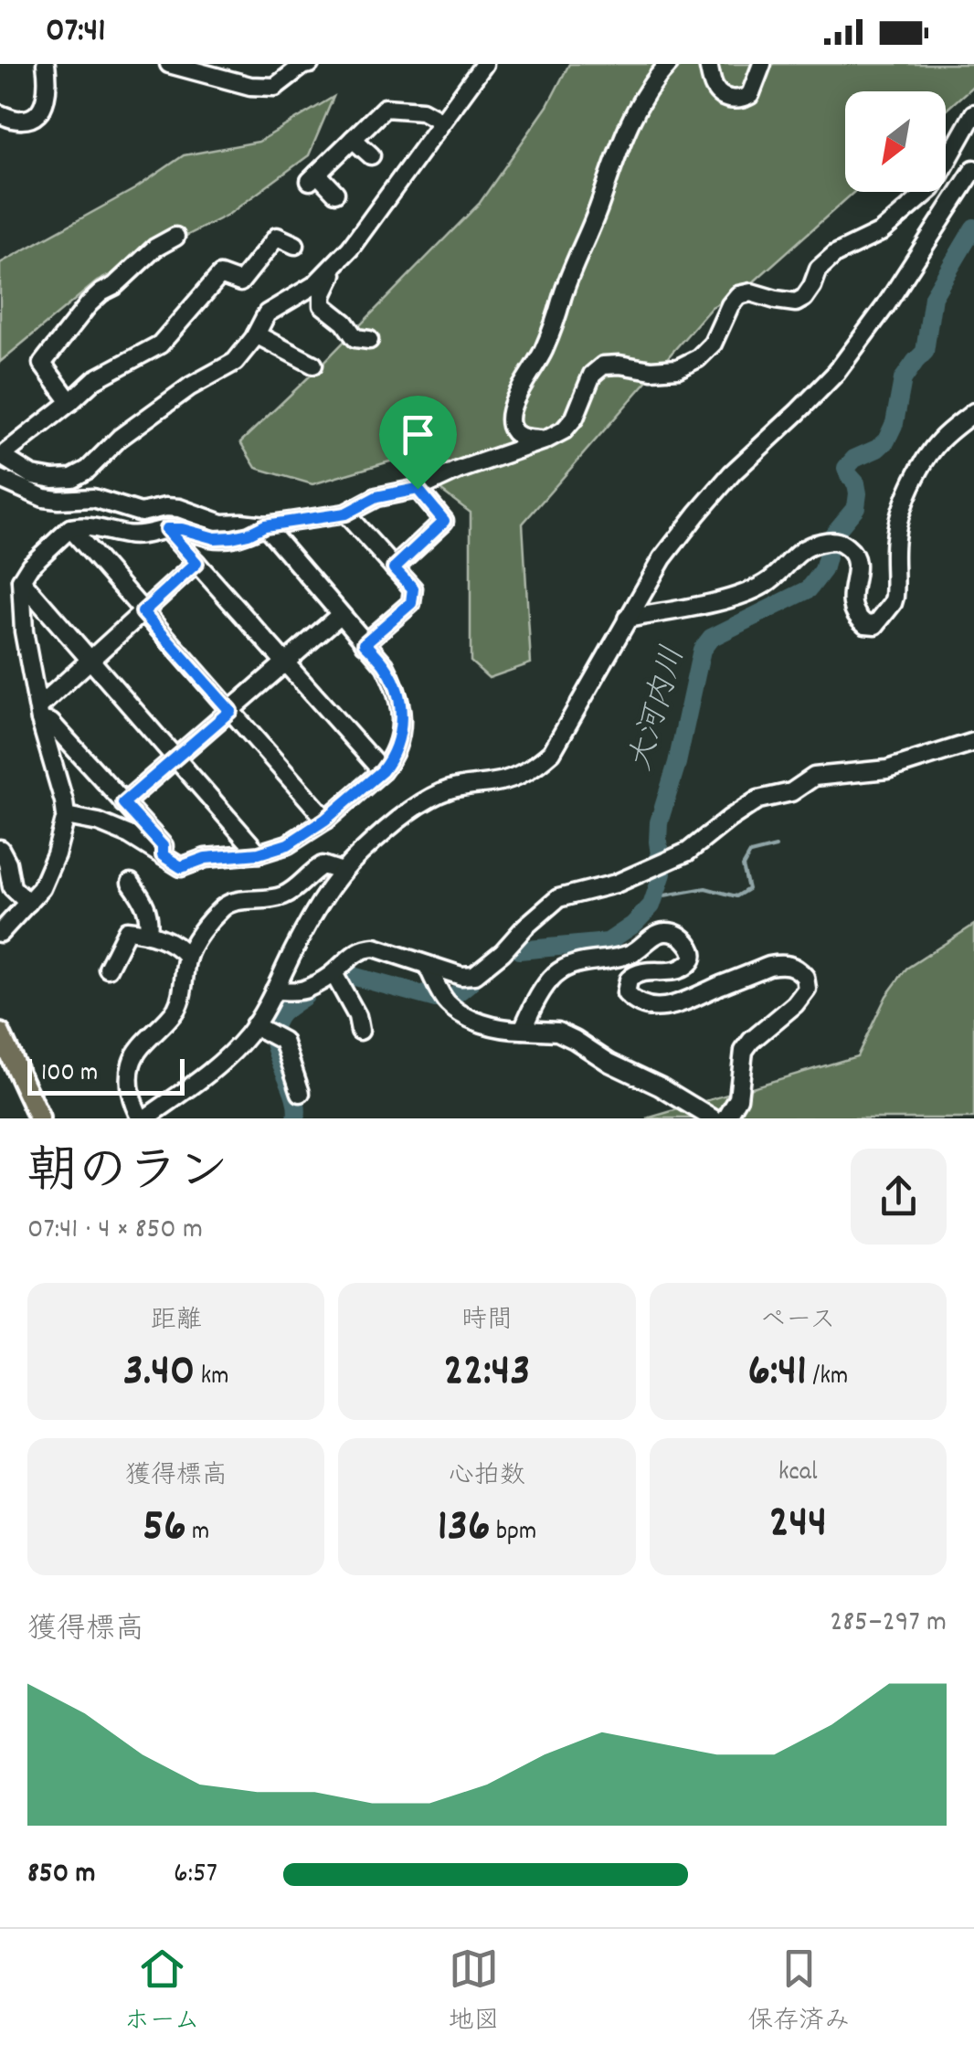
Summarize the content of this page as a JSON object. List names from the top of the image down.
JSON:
{
  "water": ["大河内川"],
  "scale_bar": "100 m",
  "north": "bottom left",
  "page": {
    "status": "07:41",
    "scale": "100 m",
    "heading": ["朝のラン", "07:41 · 4 × 850 m"],
    "stats": [
      ["距離", "3.40 km"],
      ["時間", "22:43"],
      ["ペース", "6:41 /km"],
      ["獲得標高", "56 m"],
      ["心拍数", "136 bpm"],
      ["kcal", "244"]
    ],
    "chart": ["獲得標高", "285–297 m"],
    "list": [
      {
        "name": "850 m",
        "note": "6:57"
      }
    ],
    "tabs": ["ホーム", "地図", "保存済み"]
  }
}
